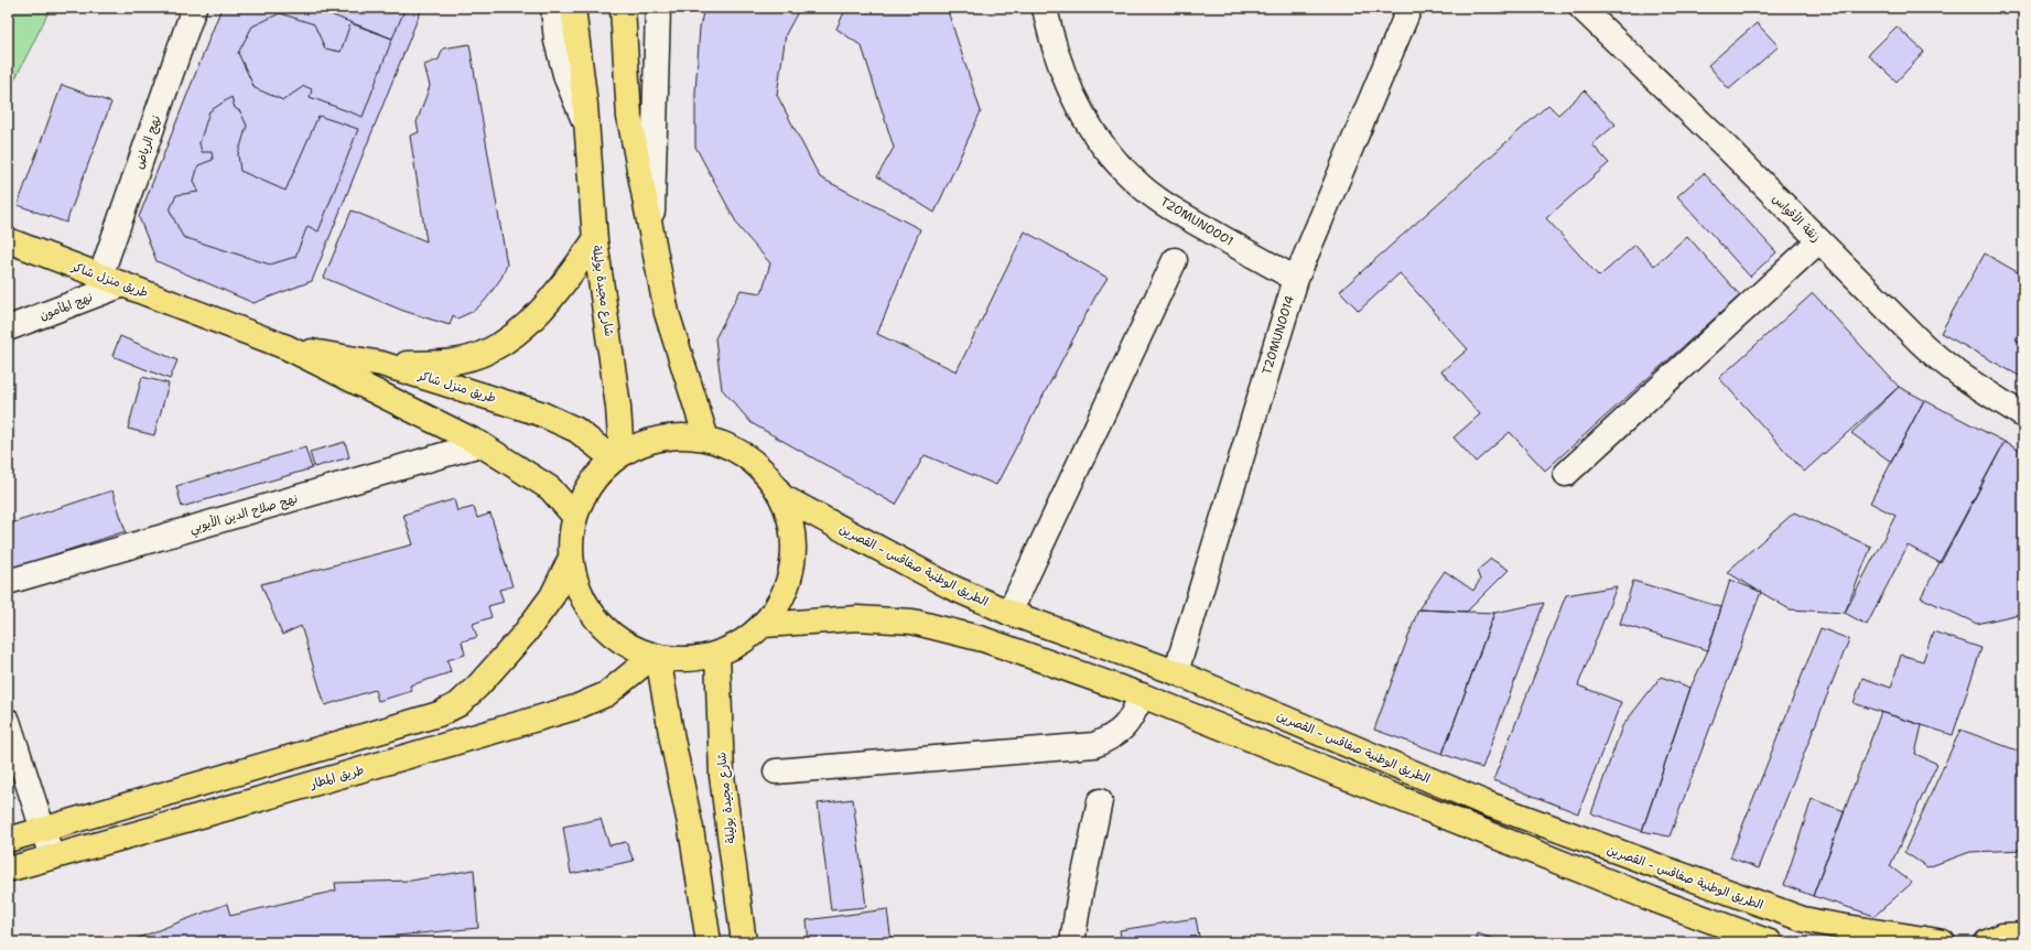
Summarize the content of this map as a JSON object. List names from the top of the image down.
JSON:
{
  "streets": {
    "main road": [
      "طريق منزل شاكر",
      "شارع مجيدة بوليلة",
      "الطريق الوطنية صفاقس - القصرين",
      "طريق المطار"
    ],
    "street": [
      "نهج الرياض",
      "زنقة الأقواس",
      "T20MUN0001",
      "نهج المأمون",
      "T20MUN0014",
      "نهج صلاح الدين الأيوبي"
    ]
  },
  "crossings": [
    ["نهج الرياض", "طريق منزل شاكر"],
    ["T20MUN0001", "T20MUN0014"],
    ["طريق منزل شاكر", "شارع مجيدة بوليلة"],
    ["طريق منزل شاكر", "نهج المأمون"],
    ["طريق منزل شاكر", "نهج صلاح الدين الأيوبي"],
    ["T20MUN0014", "الطريق الوطنية صفاقس - القصرين"]
  ]
}
